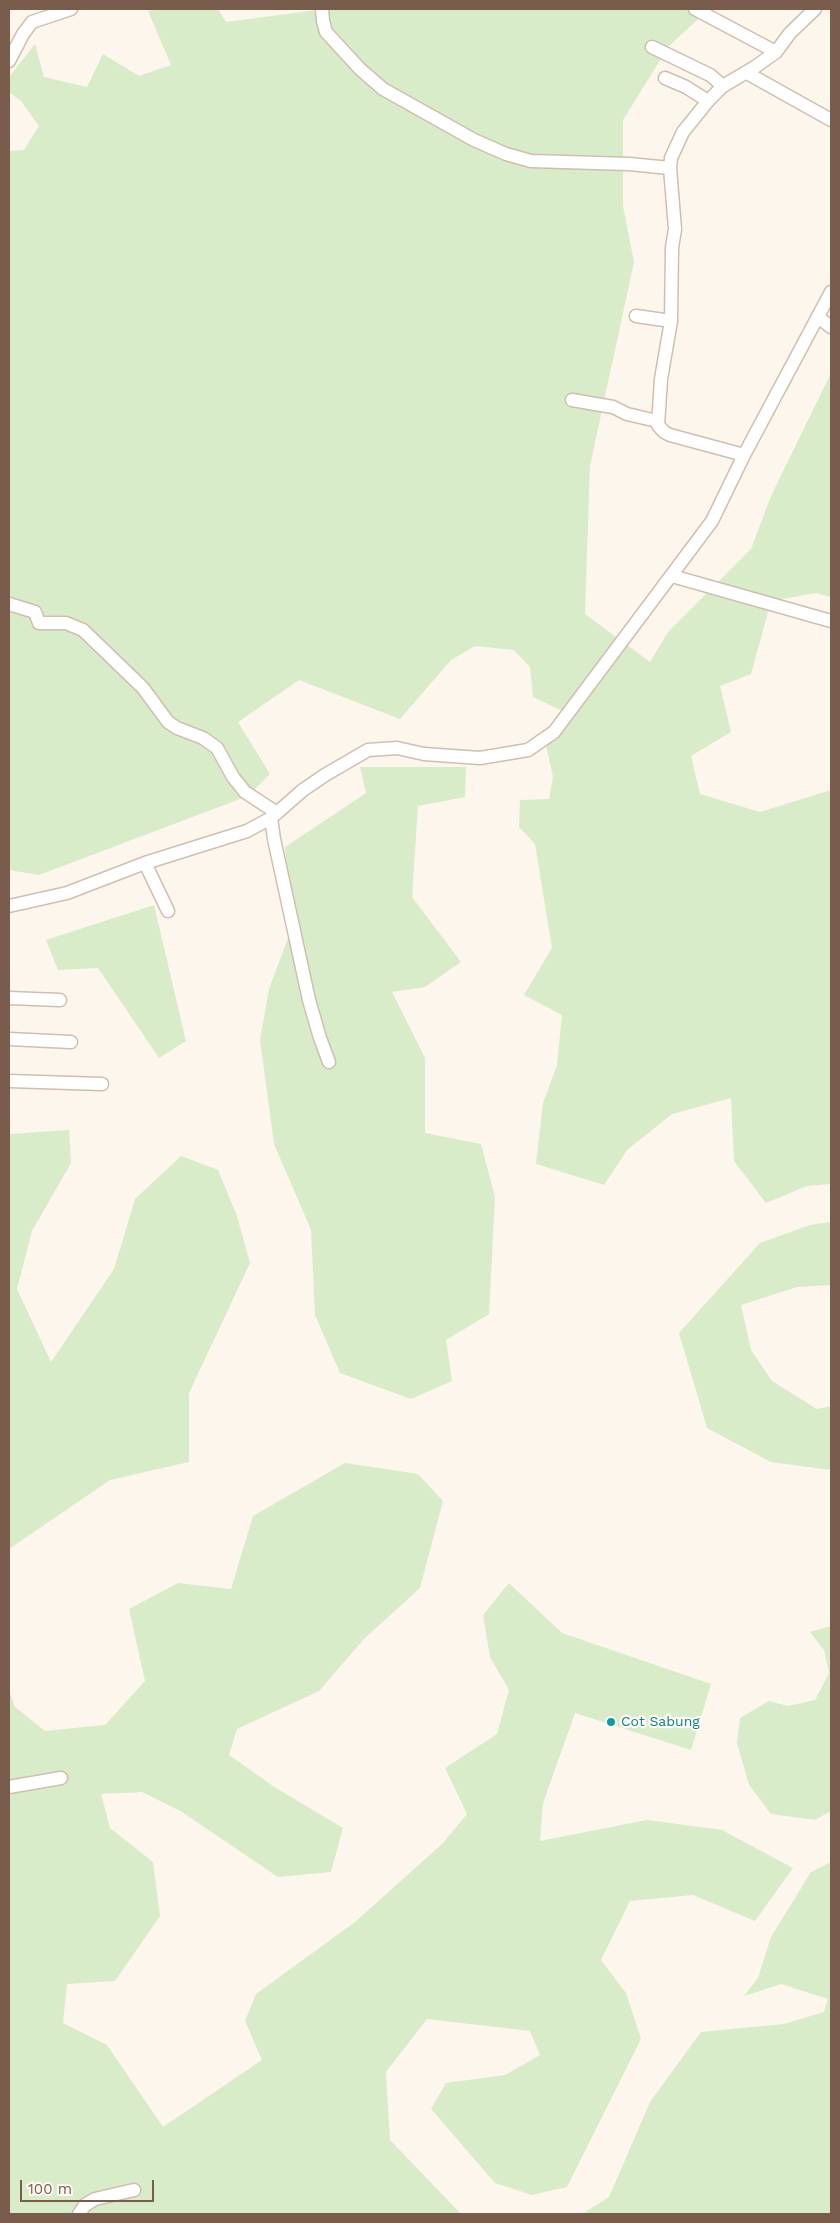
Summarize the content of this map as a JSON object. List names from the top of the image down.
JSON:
{
  "places": ["Cot Sabung"],
  "scale_bar": "100 m"
}
